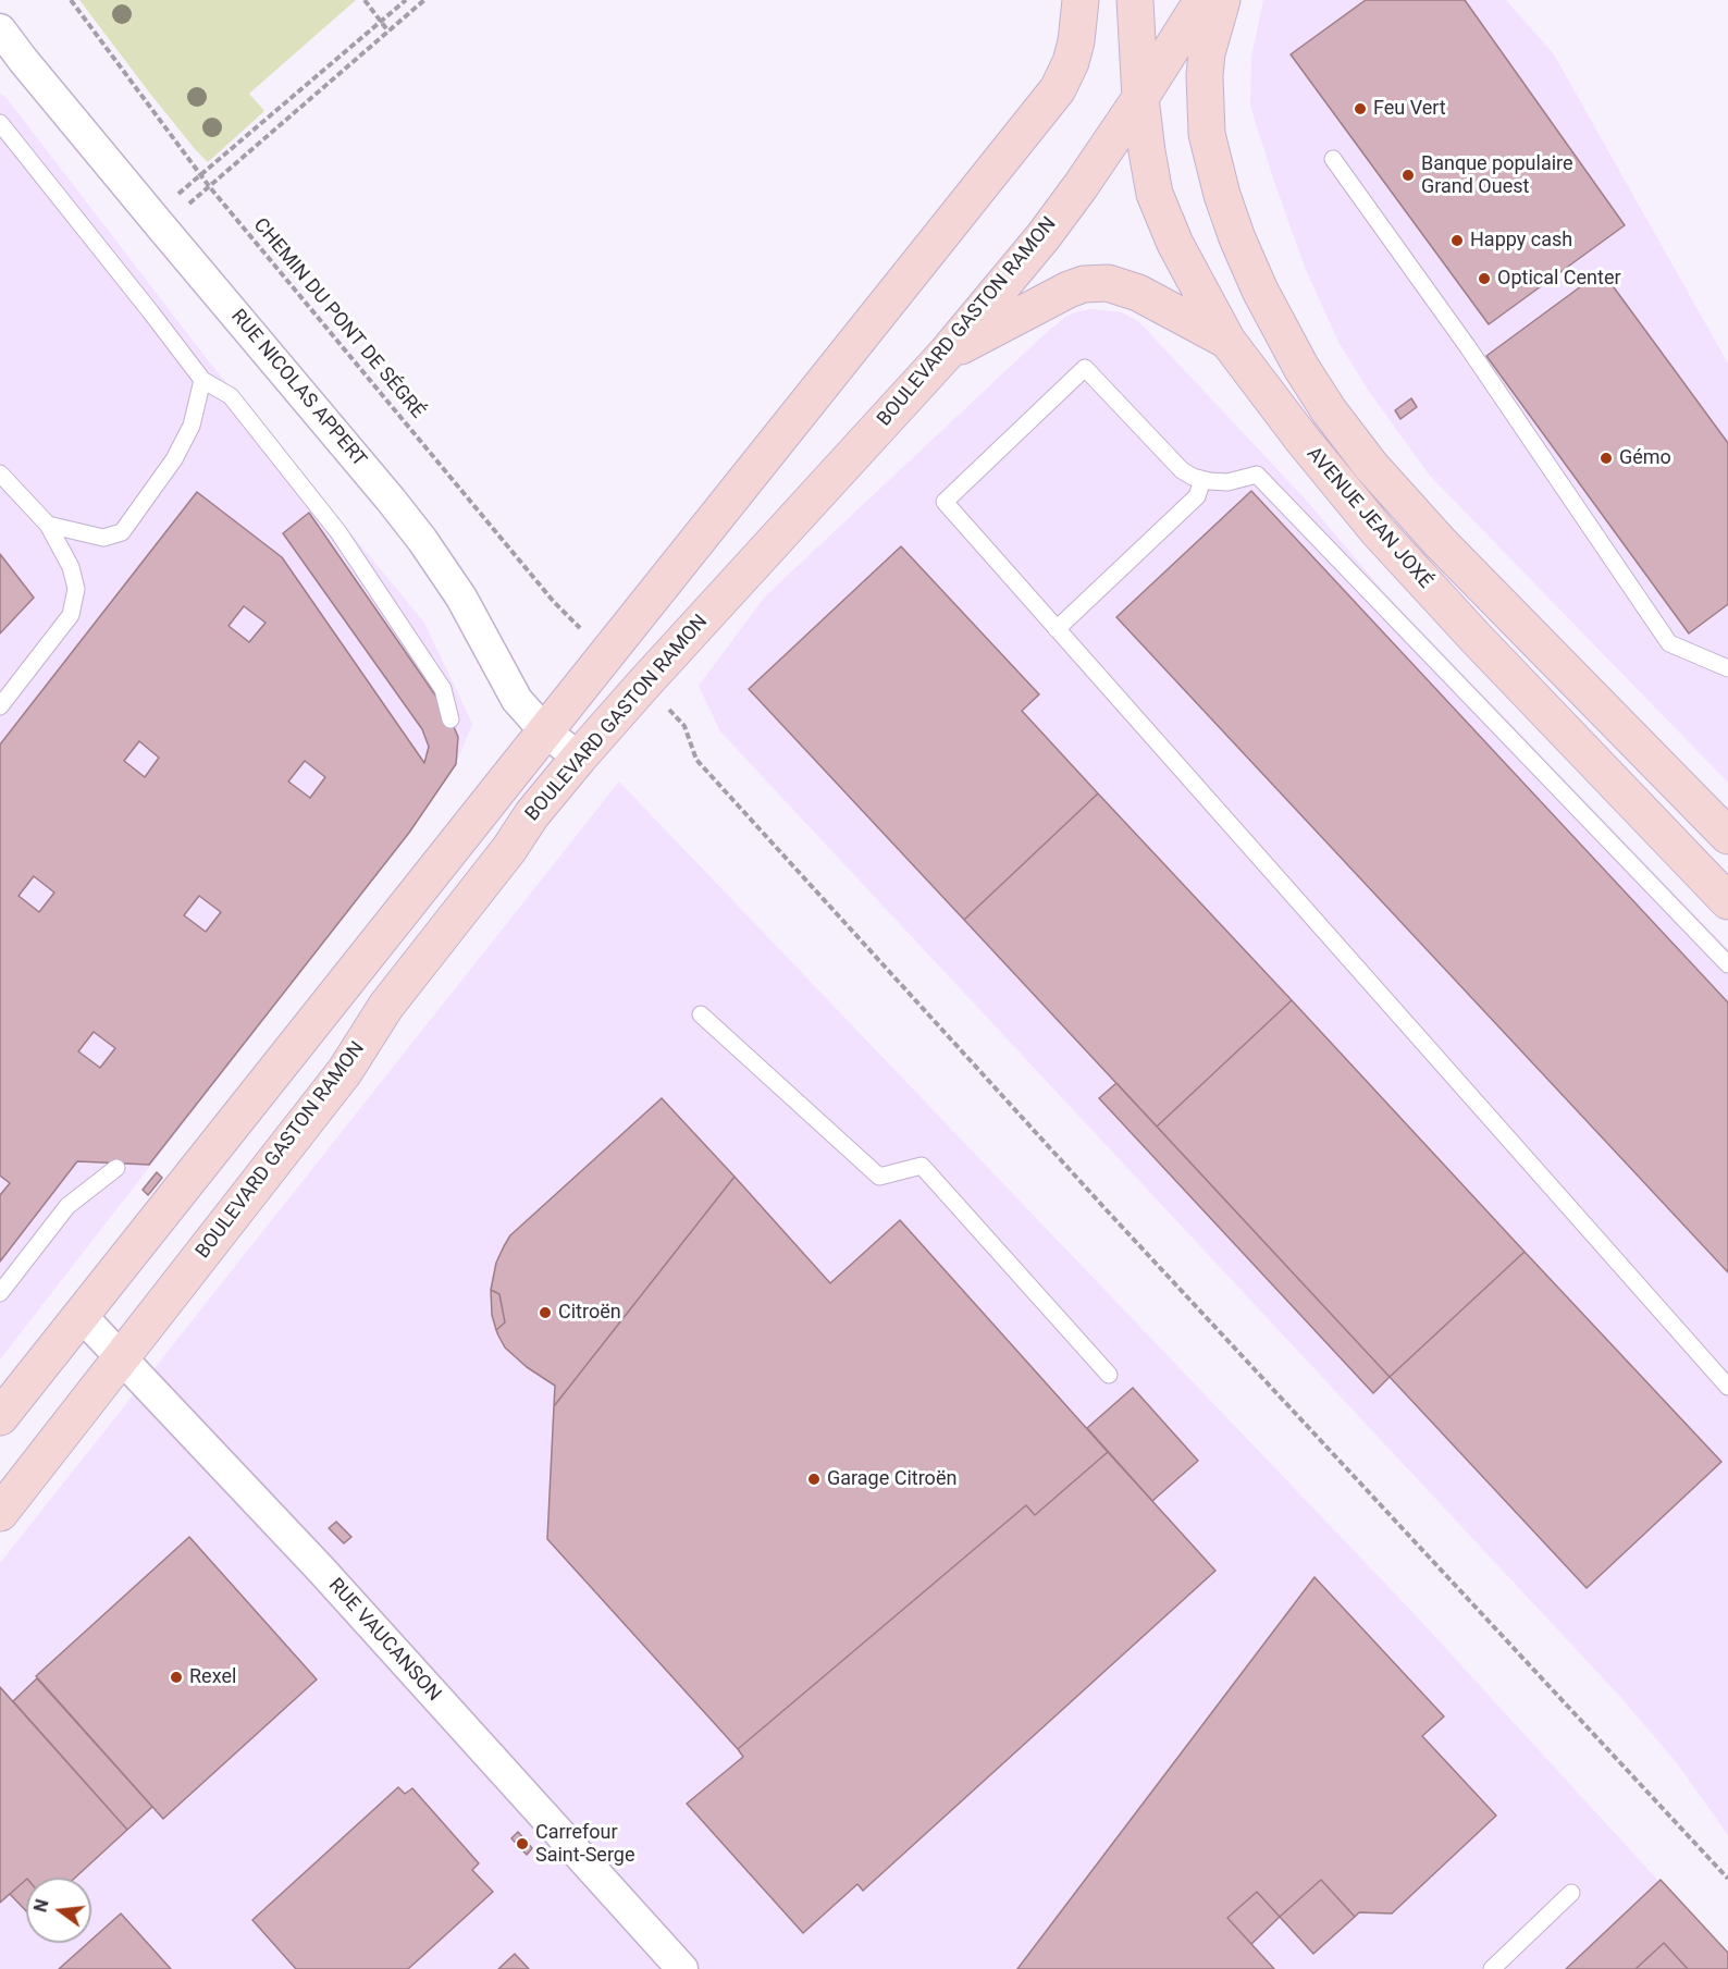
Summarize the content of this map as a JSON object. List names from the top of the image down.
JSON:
{
  "streets": {
    "main road": ["BOULEVARD GASTON RAMON", "AVENUE JEAN JOXÉ"],
    "street": ["RUE NICOLAS APPERT", "RUE VAUCANSON"],
    "path": ["CHEMIN DU PONT DE SÉGRÉ"]
  },
  "crossings": [
    ["BOULEVARD GASTON RAMON", "RUE NICOLAS APPERT"],
    ["BOULEVARD GASTON RAMON", "AVENUE JEAN JOXÉ"],
    ["BOULEVARD GASTON RAMON", "RUE VAUCANSON"]
  ],
  "places": [
    "Feu Vert",
    "Banque populaire Grand Ouest",
    "Happy cash",
    "Optical Center",
    "Gémo",
    "Citroën",
    "Garage Citroën",
    "Rexel",
    "Carrefour Saint-Serge"
  ],
  "north": "left"
}
